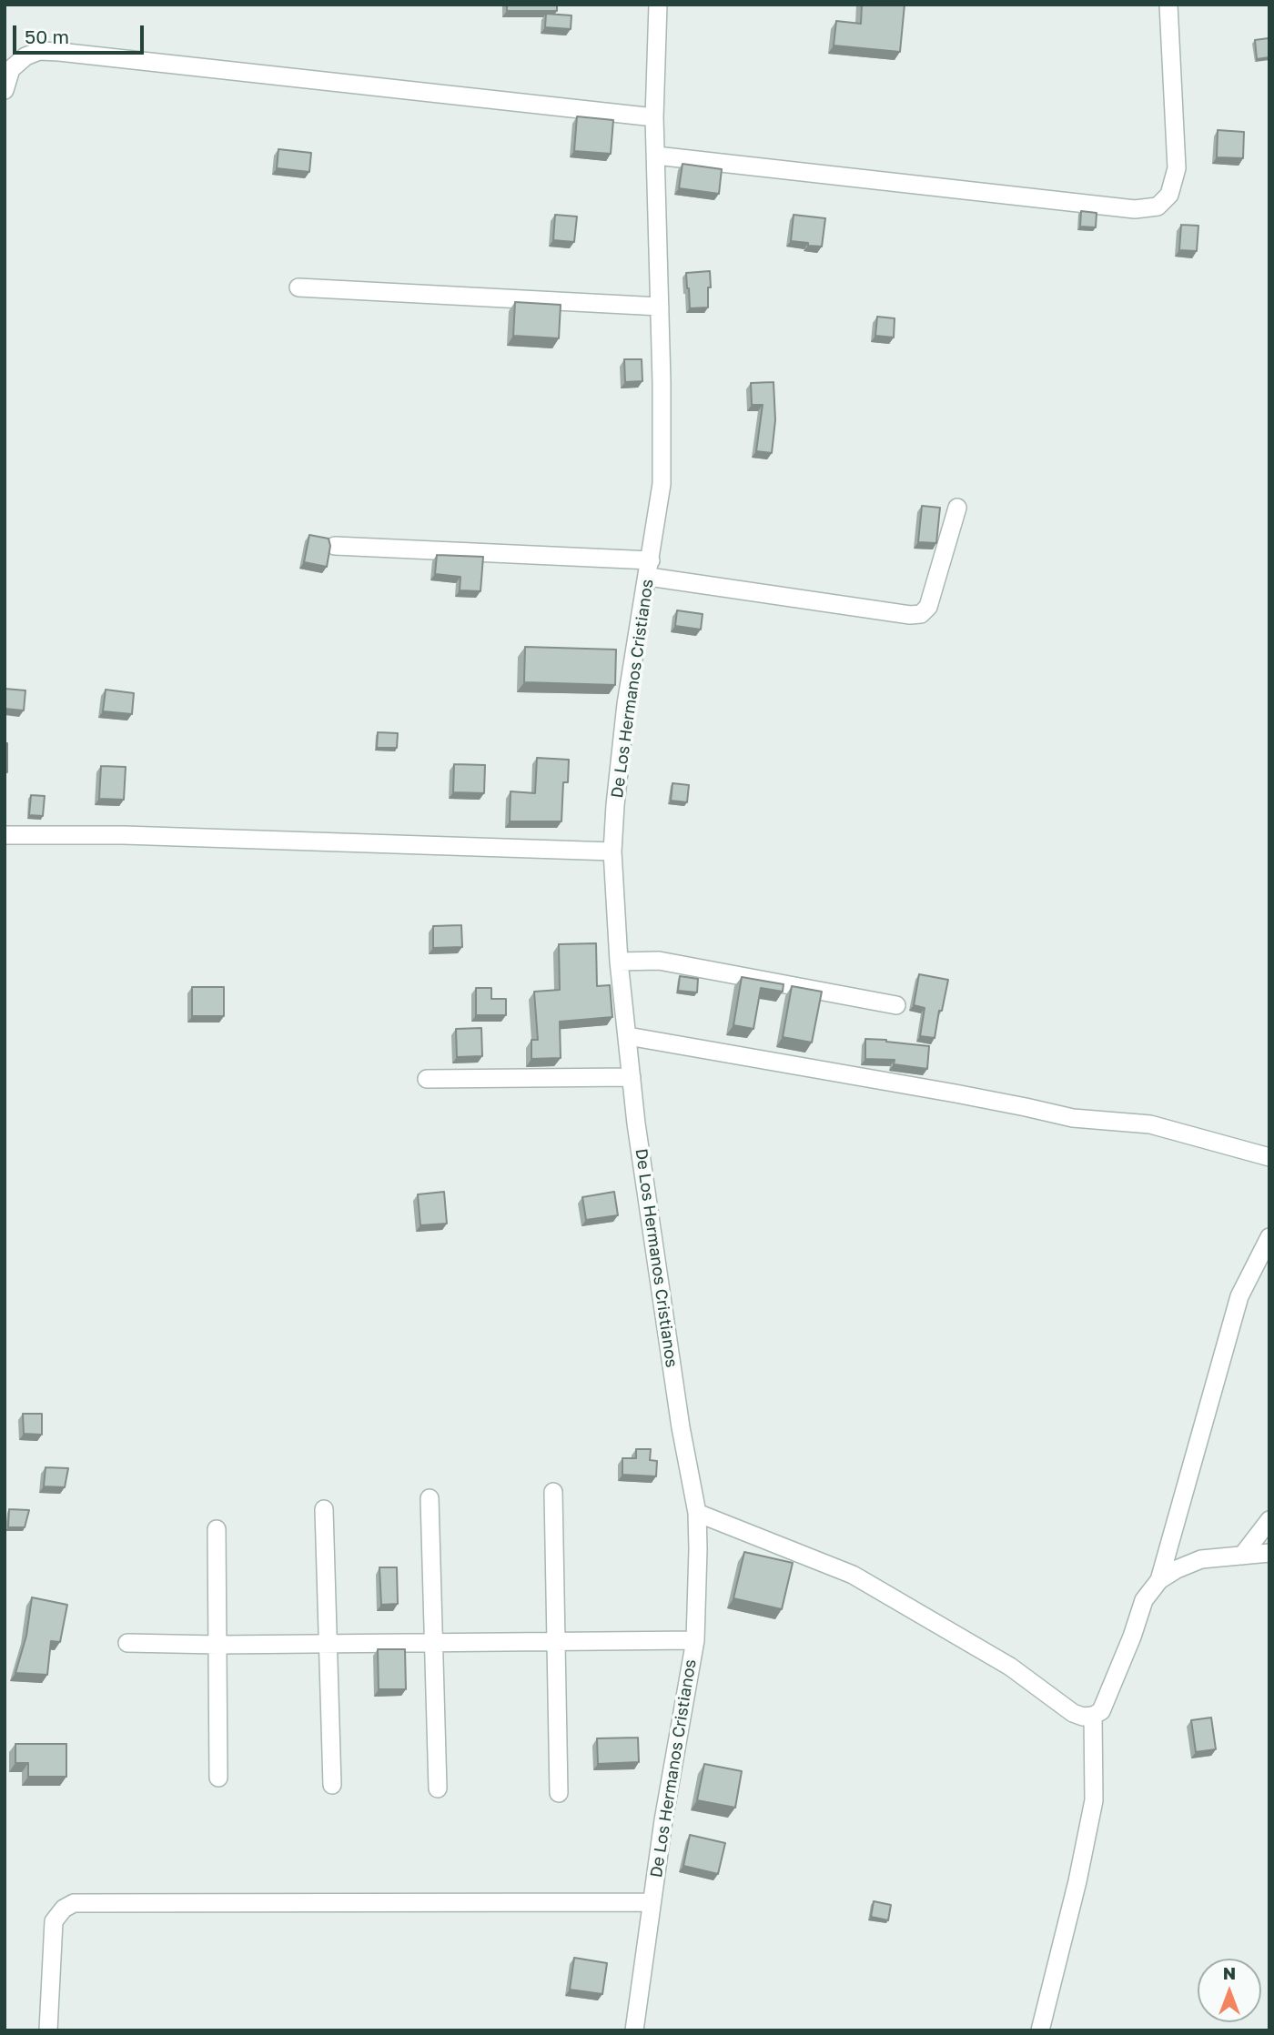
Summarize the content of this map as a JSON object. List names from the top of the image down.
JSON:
{
  "streets": {
    "street": ["De Los Hermanos Cristianos"]
  },
  "scale_bar": "50 m",
  "north": "top"
}
